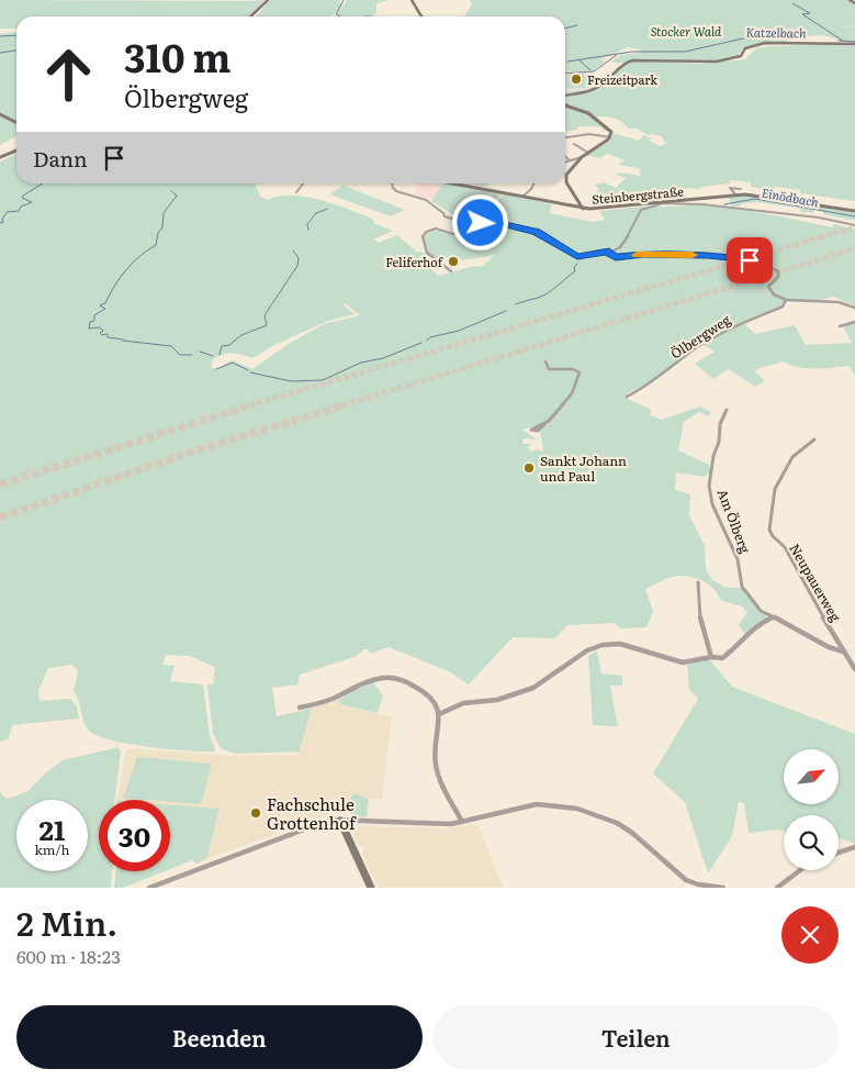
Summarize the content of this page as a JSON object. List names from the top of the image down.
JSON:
{
  "streets": {
    "main road": ["Steinbergstraße"],
    "street": ["Ölbergweg", "Am Ölberg", "Neupauerweg"]
  },
  "crossings": [
    ["Am Ölberg", "Neupauerweg"]
  ],
  "water": ["Katzelbach", "Einödbach"],
  "parks": ["Stocker Wald"],
  "places": [
    "Freizeitpark",
    "Feliferhof",
    "Sankt Johann und Paul",
    "Fachschule Grottenhof"
  ],
  "north": "top right",
  "page": {
    "turn": ["310 m", "Ölbergweg"],
    "then": "Dann",
    "speed": "21 km/h",
    "limit": "30",
    "heading": ["2 Min.", "600 m · 18:23"],
    "buttons": ["Beenden", "Teilen"]
  }
}
